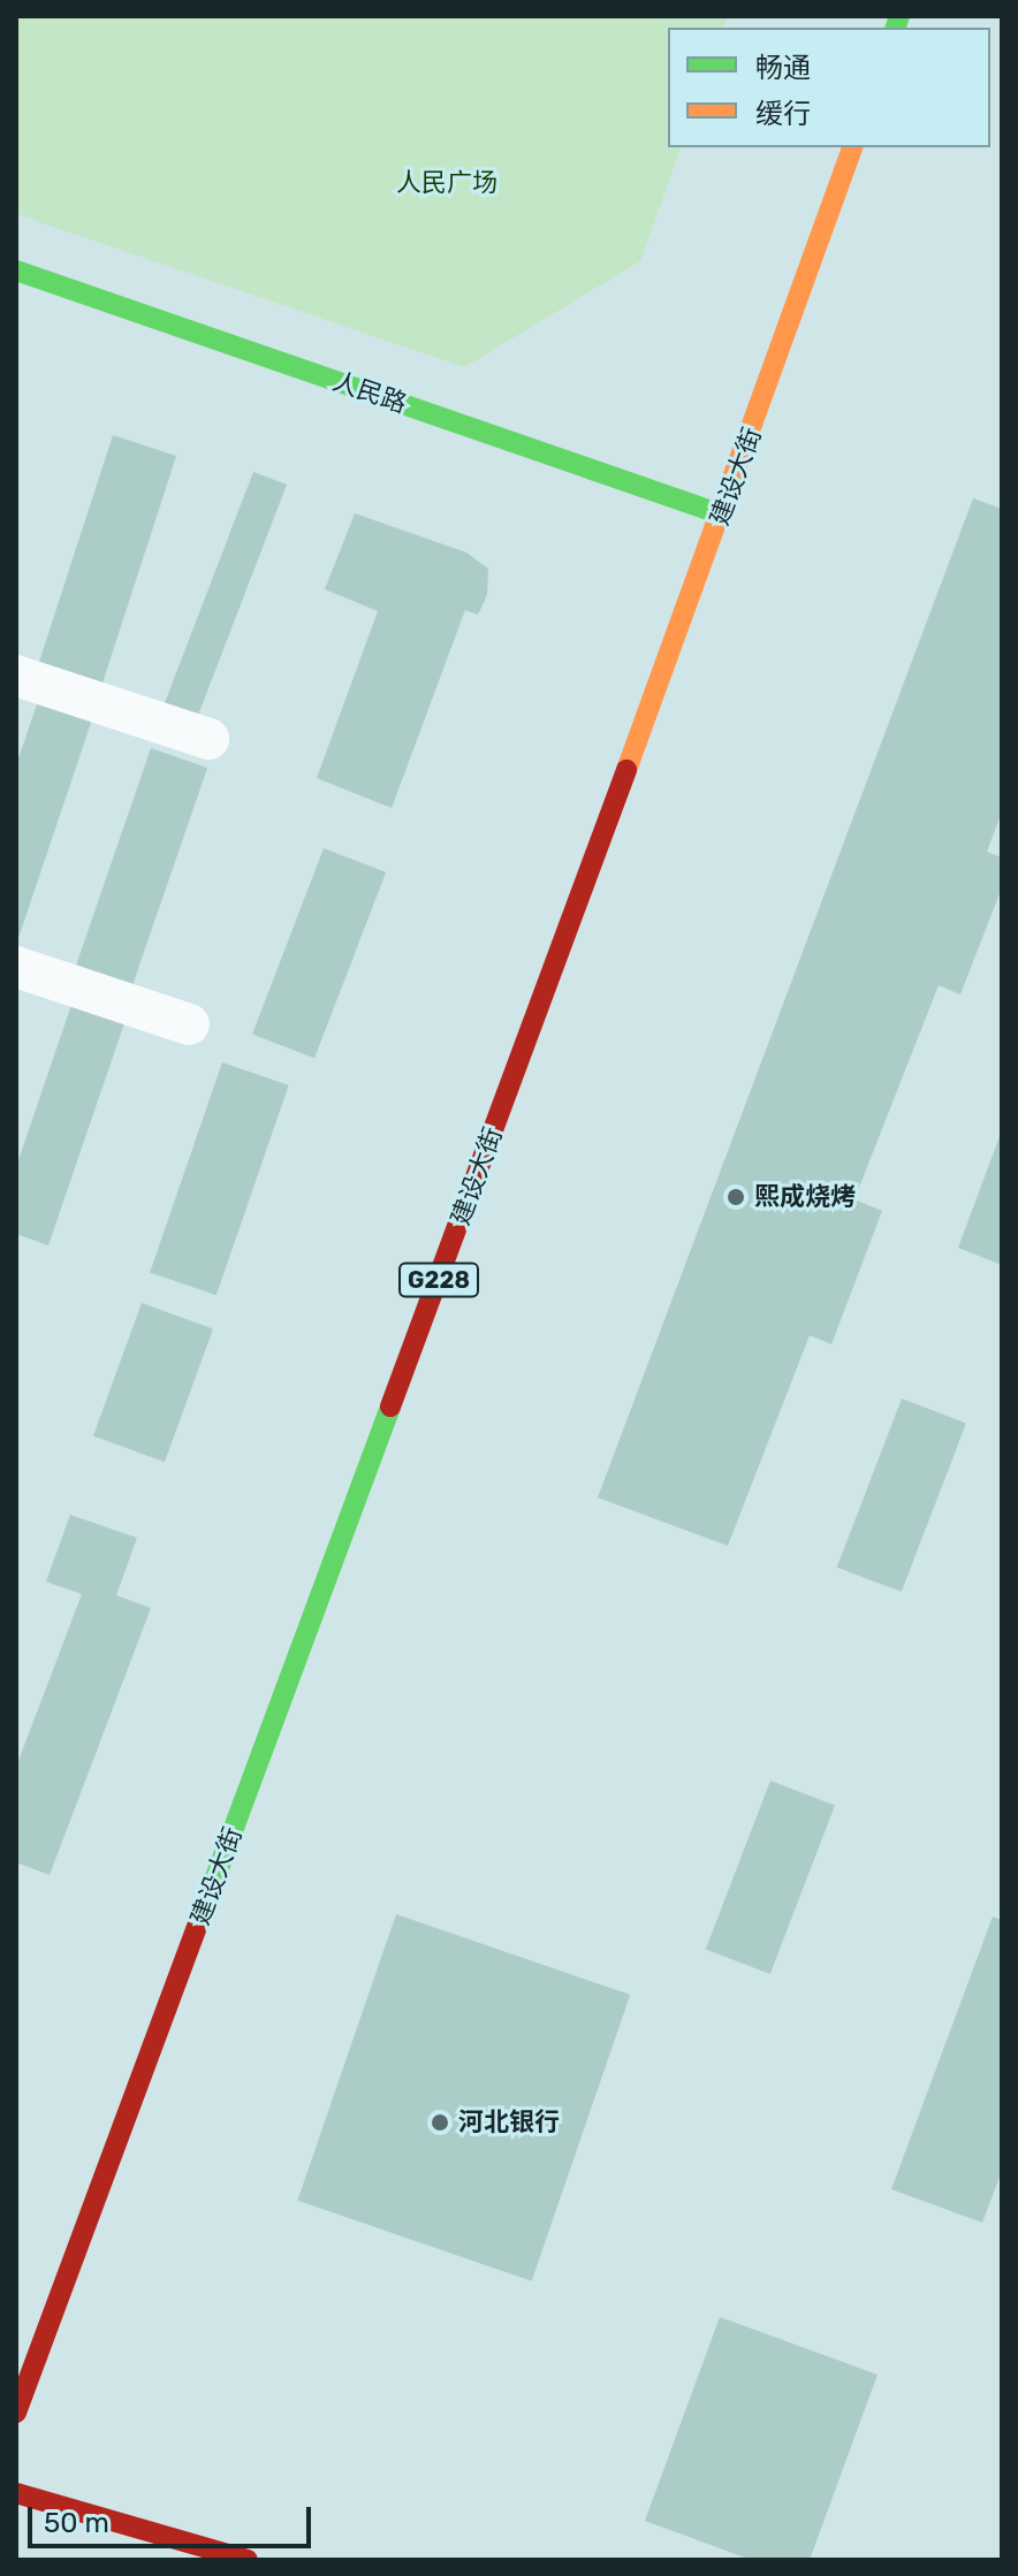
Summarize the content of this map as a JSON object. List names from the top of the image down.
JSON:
{
  "streets": {
    "main road": ["人民路", "建设大街", "G228"]
  },
  "crossings": [
    ["人民路", "建设大街"]
  ],
  "parks": ["人民广场"],
  "places": ["熙成烧烤", "河北银行"],
  "legend": ["畅通", "缓行"],
  "scale_bar": "50 m"
}
